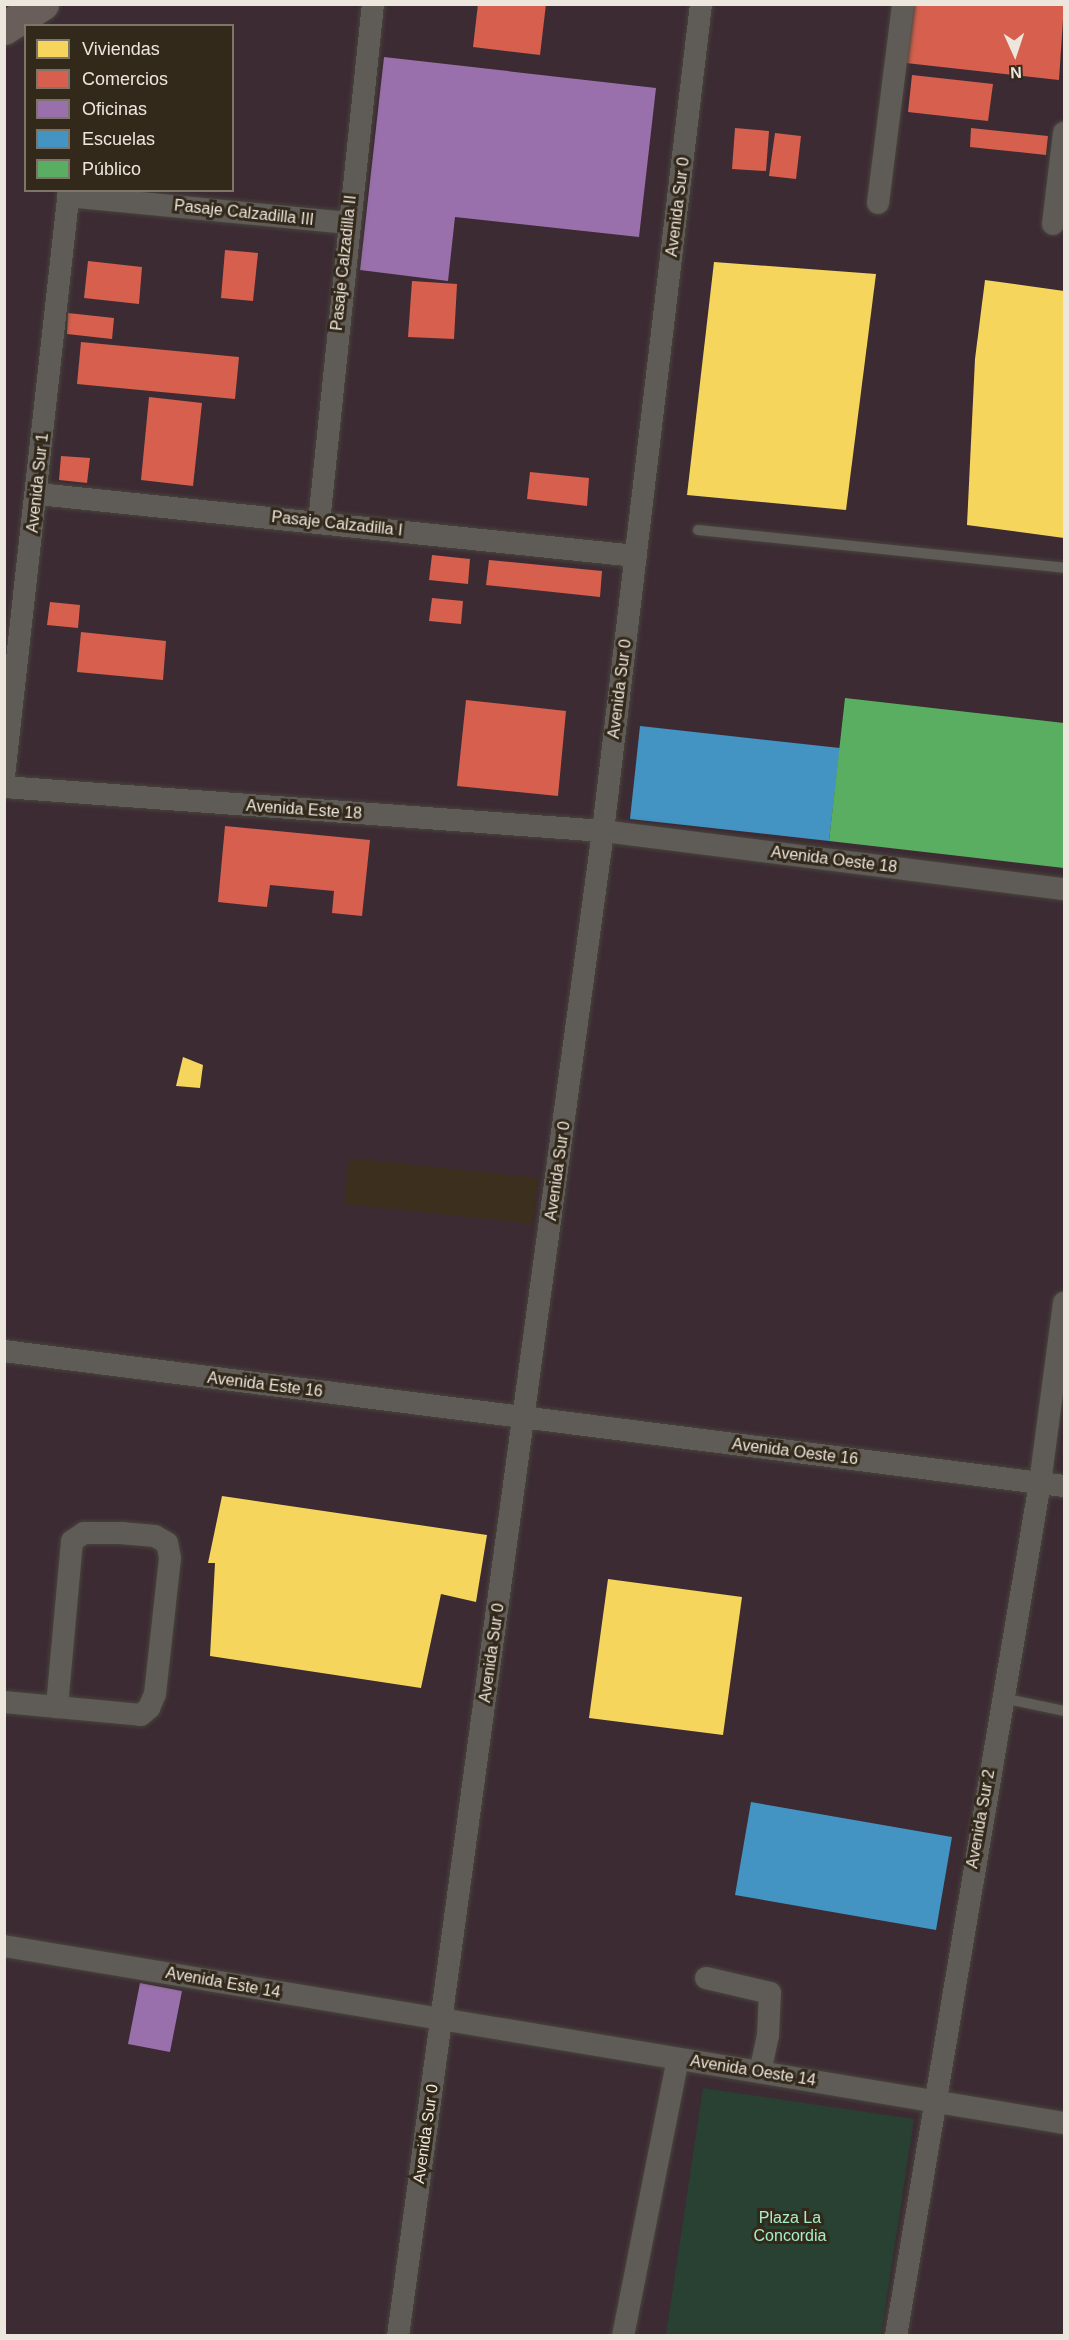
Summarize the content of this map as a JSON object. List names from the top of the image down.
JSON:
{
  "streets": {
    "street": [
      "Avenida Sur 0",
      "Pasaje Calzadilla III",
      "Pasaje Calzadilla II",
      "Avenida Sur 1",
      "Pasaje Calzadilla I",
      "Avenida Este 18",
      "Avenida Oeste 18",
      "Avenida Este 16",
      "Avenida Oeste 16",
      "Avenida Sur 2",
      "Avenida Este 14",
      "Avenida Oeste 14"
    ]
  },
  "crossings": [
    ["Avenida Sur 0", "Pasaje Calzadilla I"],
    ["Avenida Sur 0", "Avenida Este 18"],
    ["Avenida Sur 0", "Avenida Oeste 18"],
    ["Avenida Sur 0", "Avenida Este 16"],
    ["Avenida Sur 0", "Avenida Oeste 16"],
    ["Avenida Sur 0", "Avenida Este 14"],
    ["Avenida Sur 0", "Avenida Oeste 14"],
    ["Pasaje Calzadilla III", "Pasaje Calzadilla II"],
    ["Pasaje Calzadilla III", "Avenida Sur 1"],
    ["Pasaje Calzadilla II", "Pasaje Calzadilla I"],
    ["Avenida Sur 1", "Pasaje Calzadilla I"],
    ["Avenida Este 18", "Avenida Oeste 18"],
    ["Avenida Este 16", "Avenida Oeste 16"],
    ["Avenida Oeste 16", "Avenida Sur 2"],
    ["Avenida Sur 2", "Avenida Oeste 14"],
    ["Avenida Este 14", "Avenida Oeste 14"]
  ],
  "parks": ["Plaza La Concordia"],
  "legend": [
    "Viviendas",
    "Comercios",
    "Oficinas",
    "Escuelas",
    "Público"
  ],
  "north": "bottom"
}
